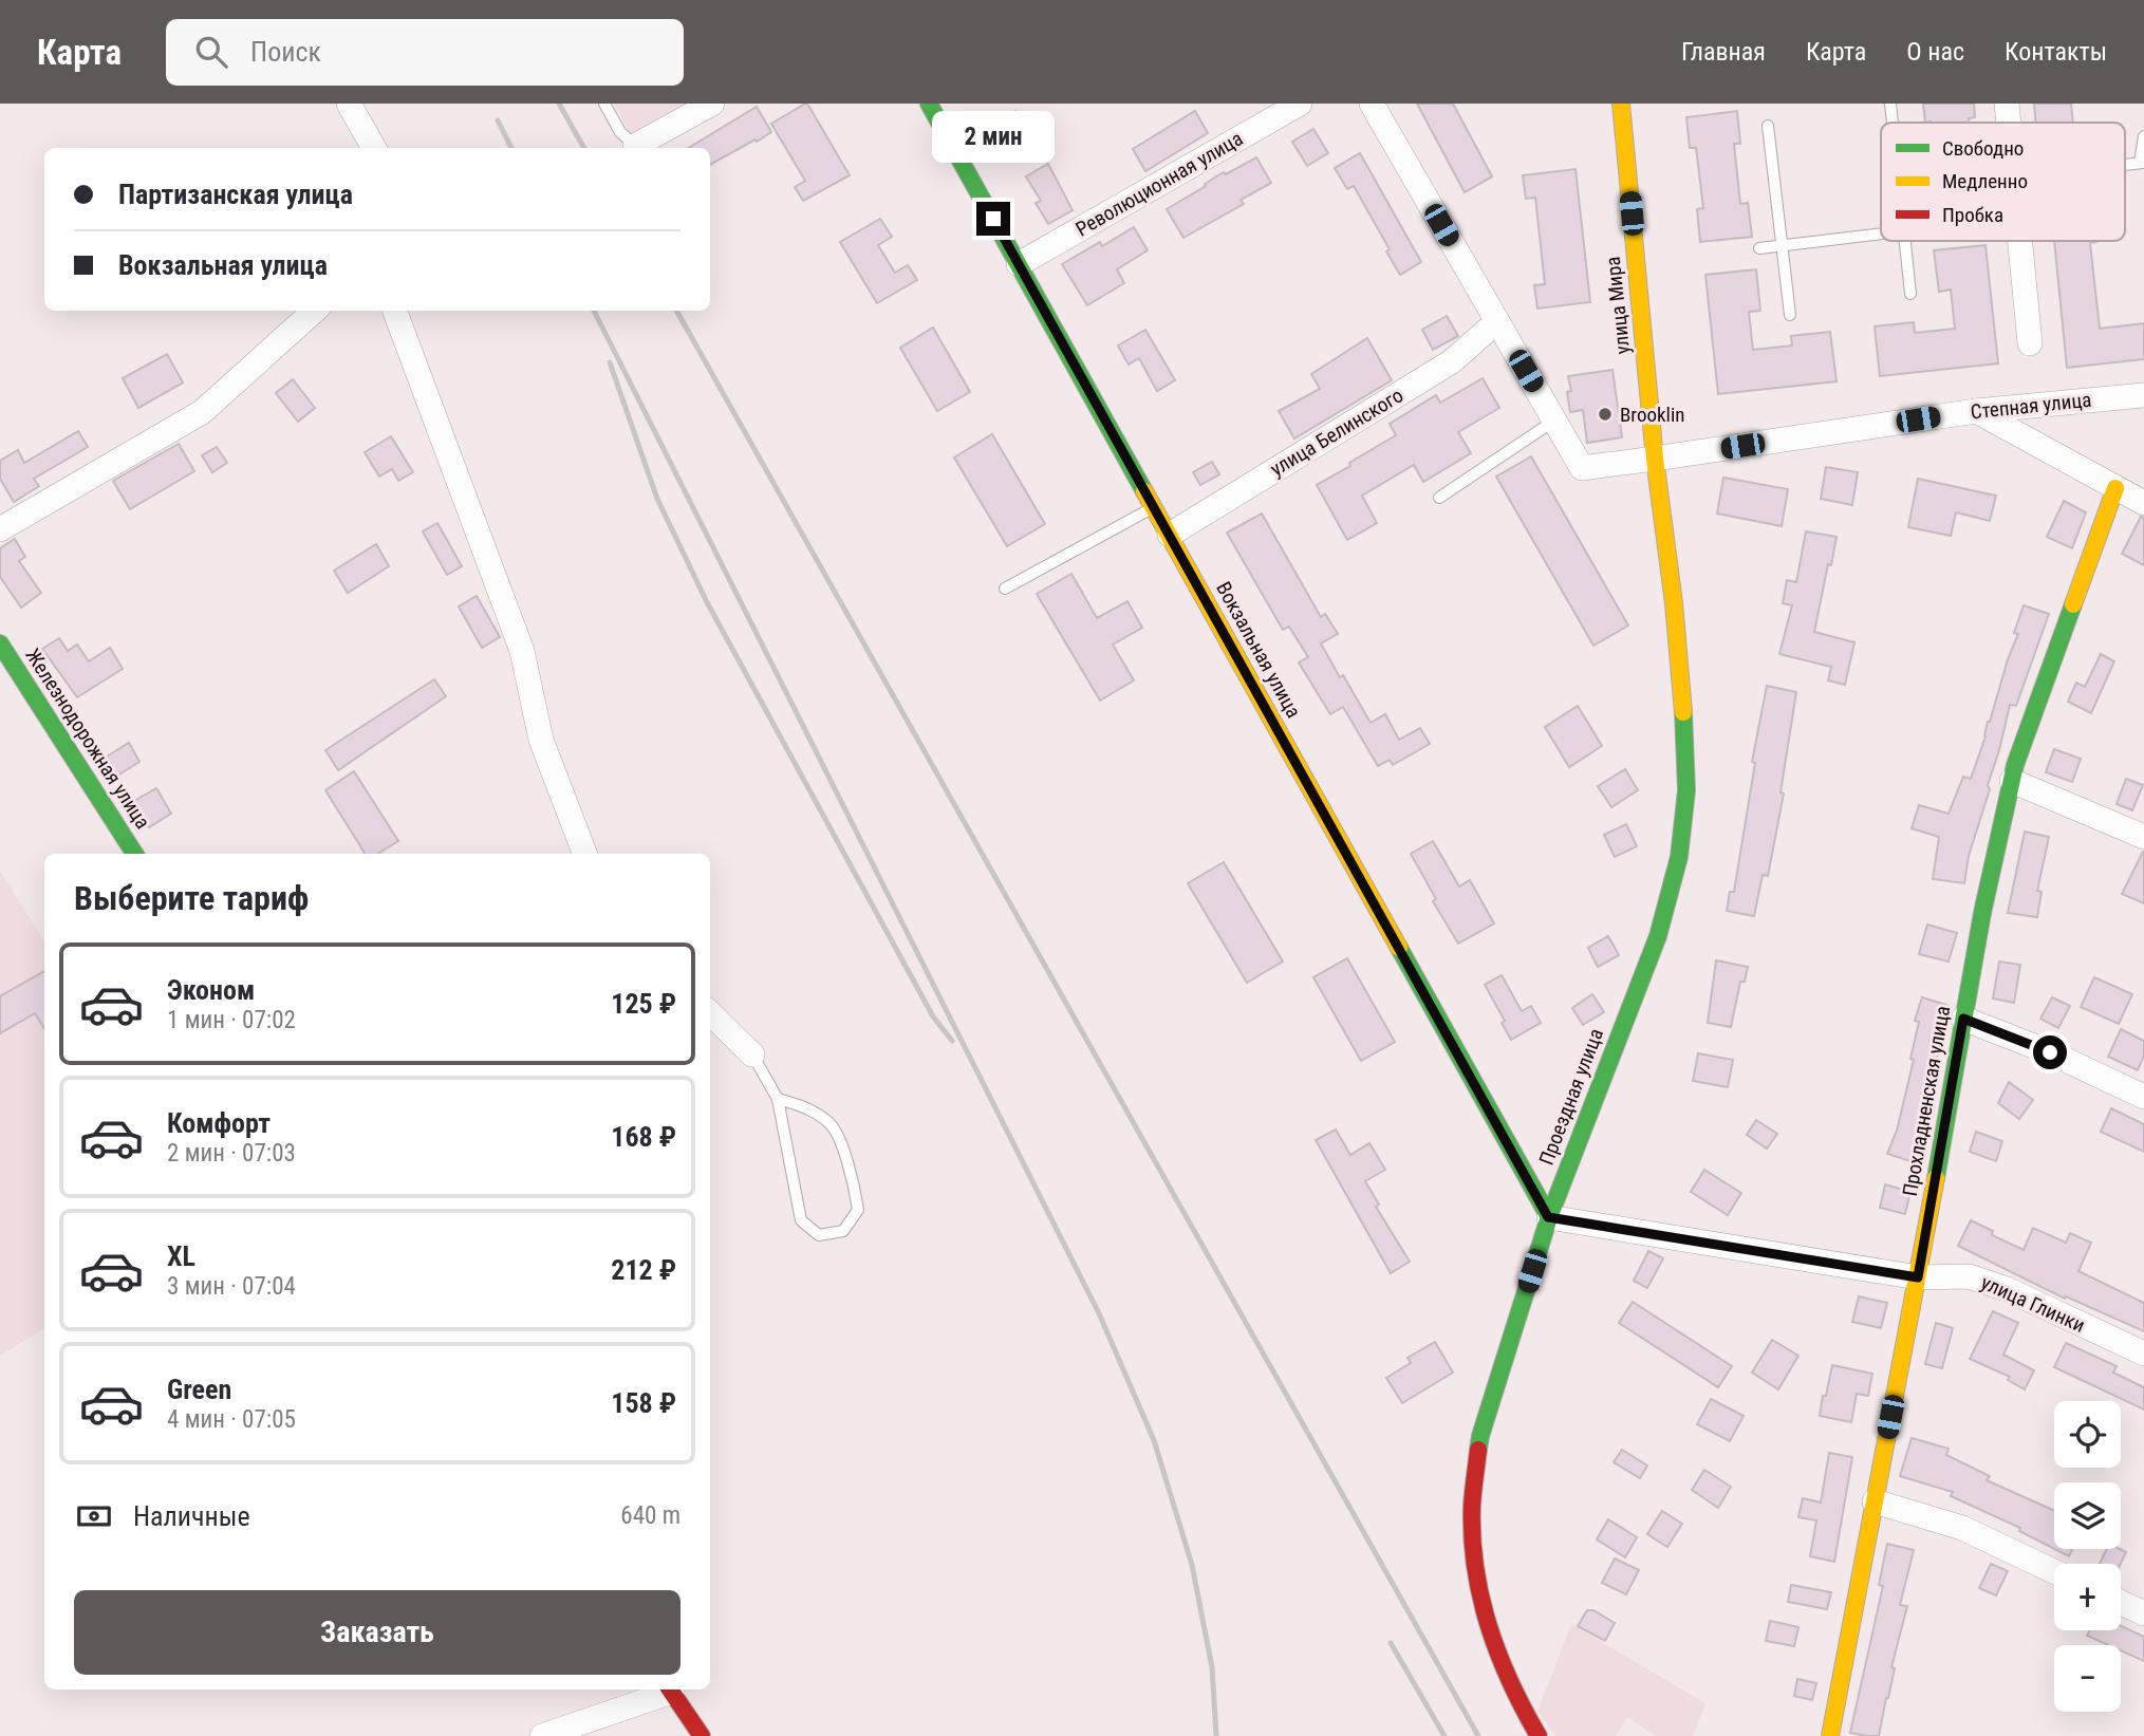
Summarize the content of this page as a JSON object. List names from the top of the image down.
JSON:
{
  "streets": {
    "street": [
      "Революционная улица",
      "улица Мира",
      "Степная улица",
      "улица Белинского",
      "Вокзальная улица",
      "Железнодорожная улица",
      "Проездная улица",
      "Прохладненская улица",
      "улица Глинки"
    ]
  },
  "crossings": [
    ["Революционная улица", "Вокзальная улица"],
    ["улица Мира", "Степная улица"],
    ["улица Мира", "Проездная улица"],
    ["Степная улица", "Проездная улица"],
    ["улица Белинского", "Вокзальная улица"],
    ["Вокзальная улица", "Проездная улица"],
    ["Вокзальная улица", "улица Глинки"],
    ["Проездная улица", "улица Глинки"],
    ["Прохладненская улица", "улица Глинки"]
  ],
  "places": ["Brooklin"],
  "legend": ["Свободно", "Медленно", "Пробка"],
  "page": {
    "header": "Карта",
    "search": "Поиск",
    "nav": [
      "Главная",
      "Карта",
      "О нас",
      "Контакты"
    ],
    "bubble": "2 мин",
    "banner": ["Партизанская улица", "Вокзальная улица"],
    "heading": "Выберите тариф",
    "list": [
      {
        "name": "Эконом",
        "note": "1 мин · 07:02",
        "value": "125 ₽"
      },
      {
        "name": "Комфорт",
        "note": "2 мин · 07:03",
        "value": "168 ₽"
      },
      {
        "name": "XL",
        "note": "3 мин · 07:04",
        "value": "212 ₽"
      },
      {
        "name": "Green",
        "note": "4 мин · 07:05",
        "value": "158 ₽"
      }
    ],
    "map_buttons": ["+", "−"],
    "pay": ["Наличные", "640 m"],
    "buttons": "Заказать"
  }
}
